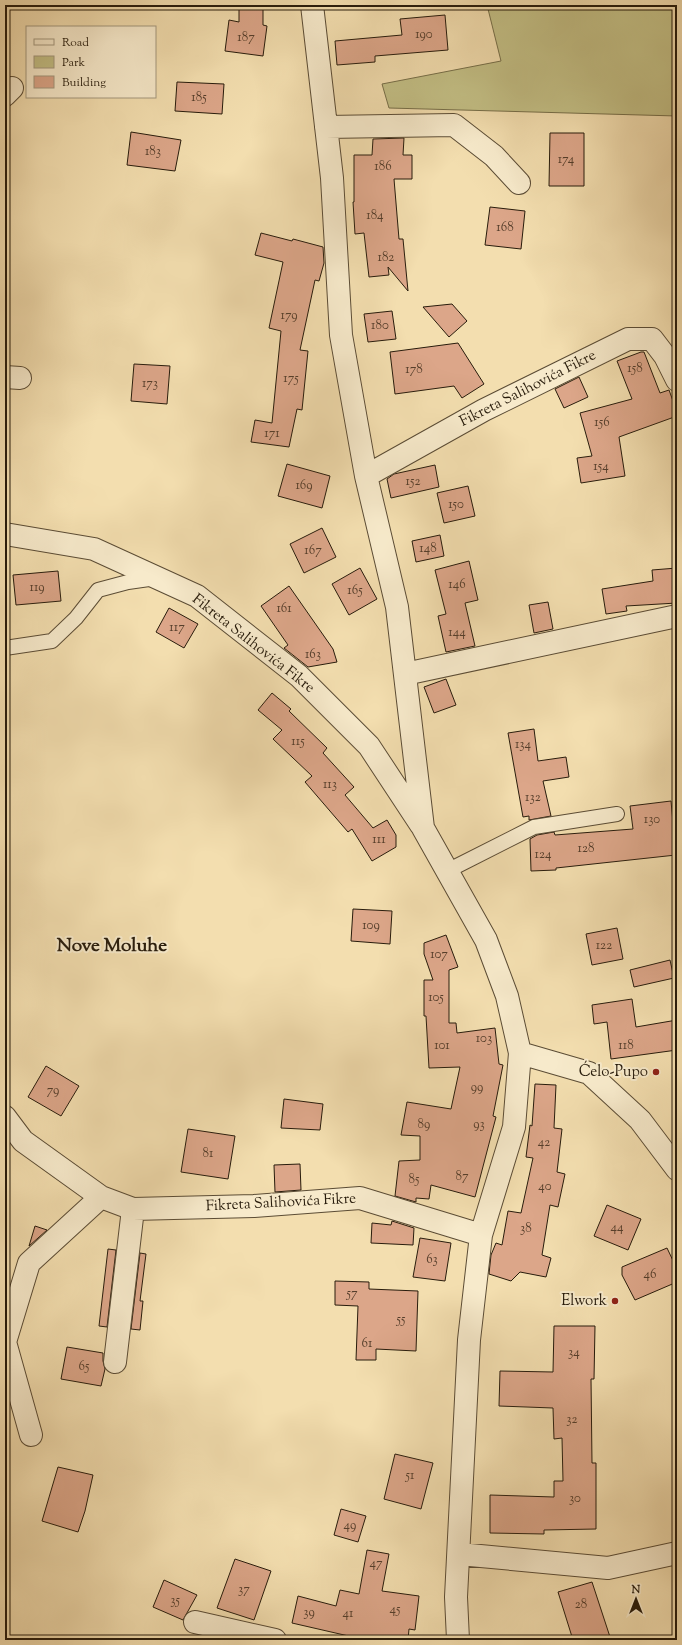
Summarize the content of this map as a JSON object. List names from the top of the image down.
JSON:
{
  "streets": {
    "street": ["Fikreta Salihovića Fikre"]
  },
  "districts": ["Nove Moluhe"],
  "places": ["Ćelo-Pupo", "Elwork"],
  "house_numbers": [
    "190",
    "187",
    "185",
    "183",
    "174",
    "186",
    "184",
    "168",
    "182",
    "179",
    "180",
    "158",
    "178",
    "175",
    "173",
    "156",
    "171",
    "154",
    "152",
    "169",
    "150",
    "148",
    "167",
    "146",
    "119",
    "165",
    "161",
    "117",
    "144",
    "163",
    "115",
    "134",
    "113",
    "132",
    "130",
    "111",
    "128",
    "124",
    "109",
    "122",
    "107",
    "105",
    "103",
    "101",
    "118",
    "99",
    "79",
    "89",
    "93",
    "42",
    "81",
    "87",
    "85",
    "40",
    "44",
    "38",
    "63",
    "46",
    "57",
    "55",
    "61",
    "34",
    "65",
    "32",
    "51",
    "30",
    "49",
    "47",
    "37",
    "35",
    "28",
    "45",
    "39",
    "41"
  ],
  "legend": ["Road", "Park", "Building"],
  "north": "top"
}
